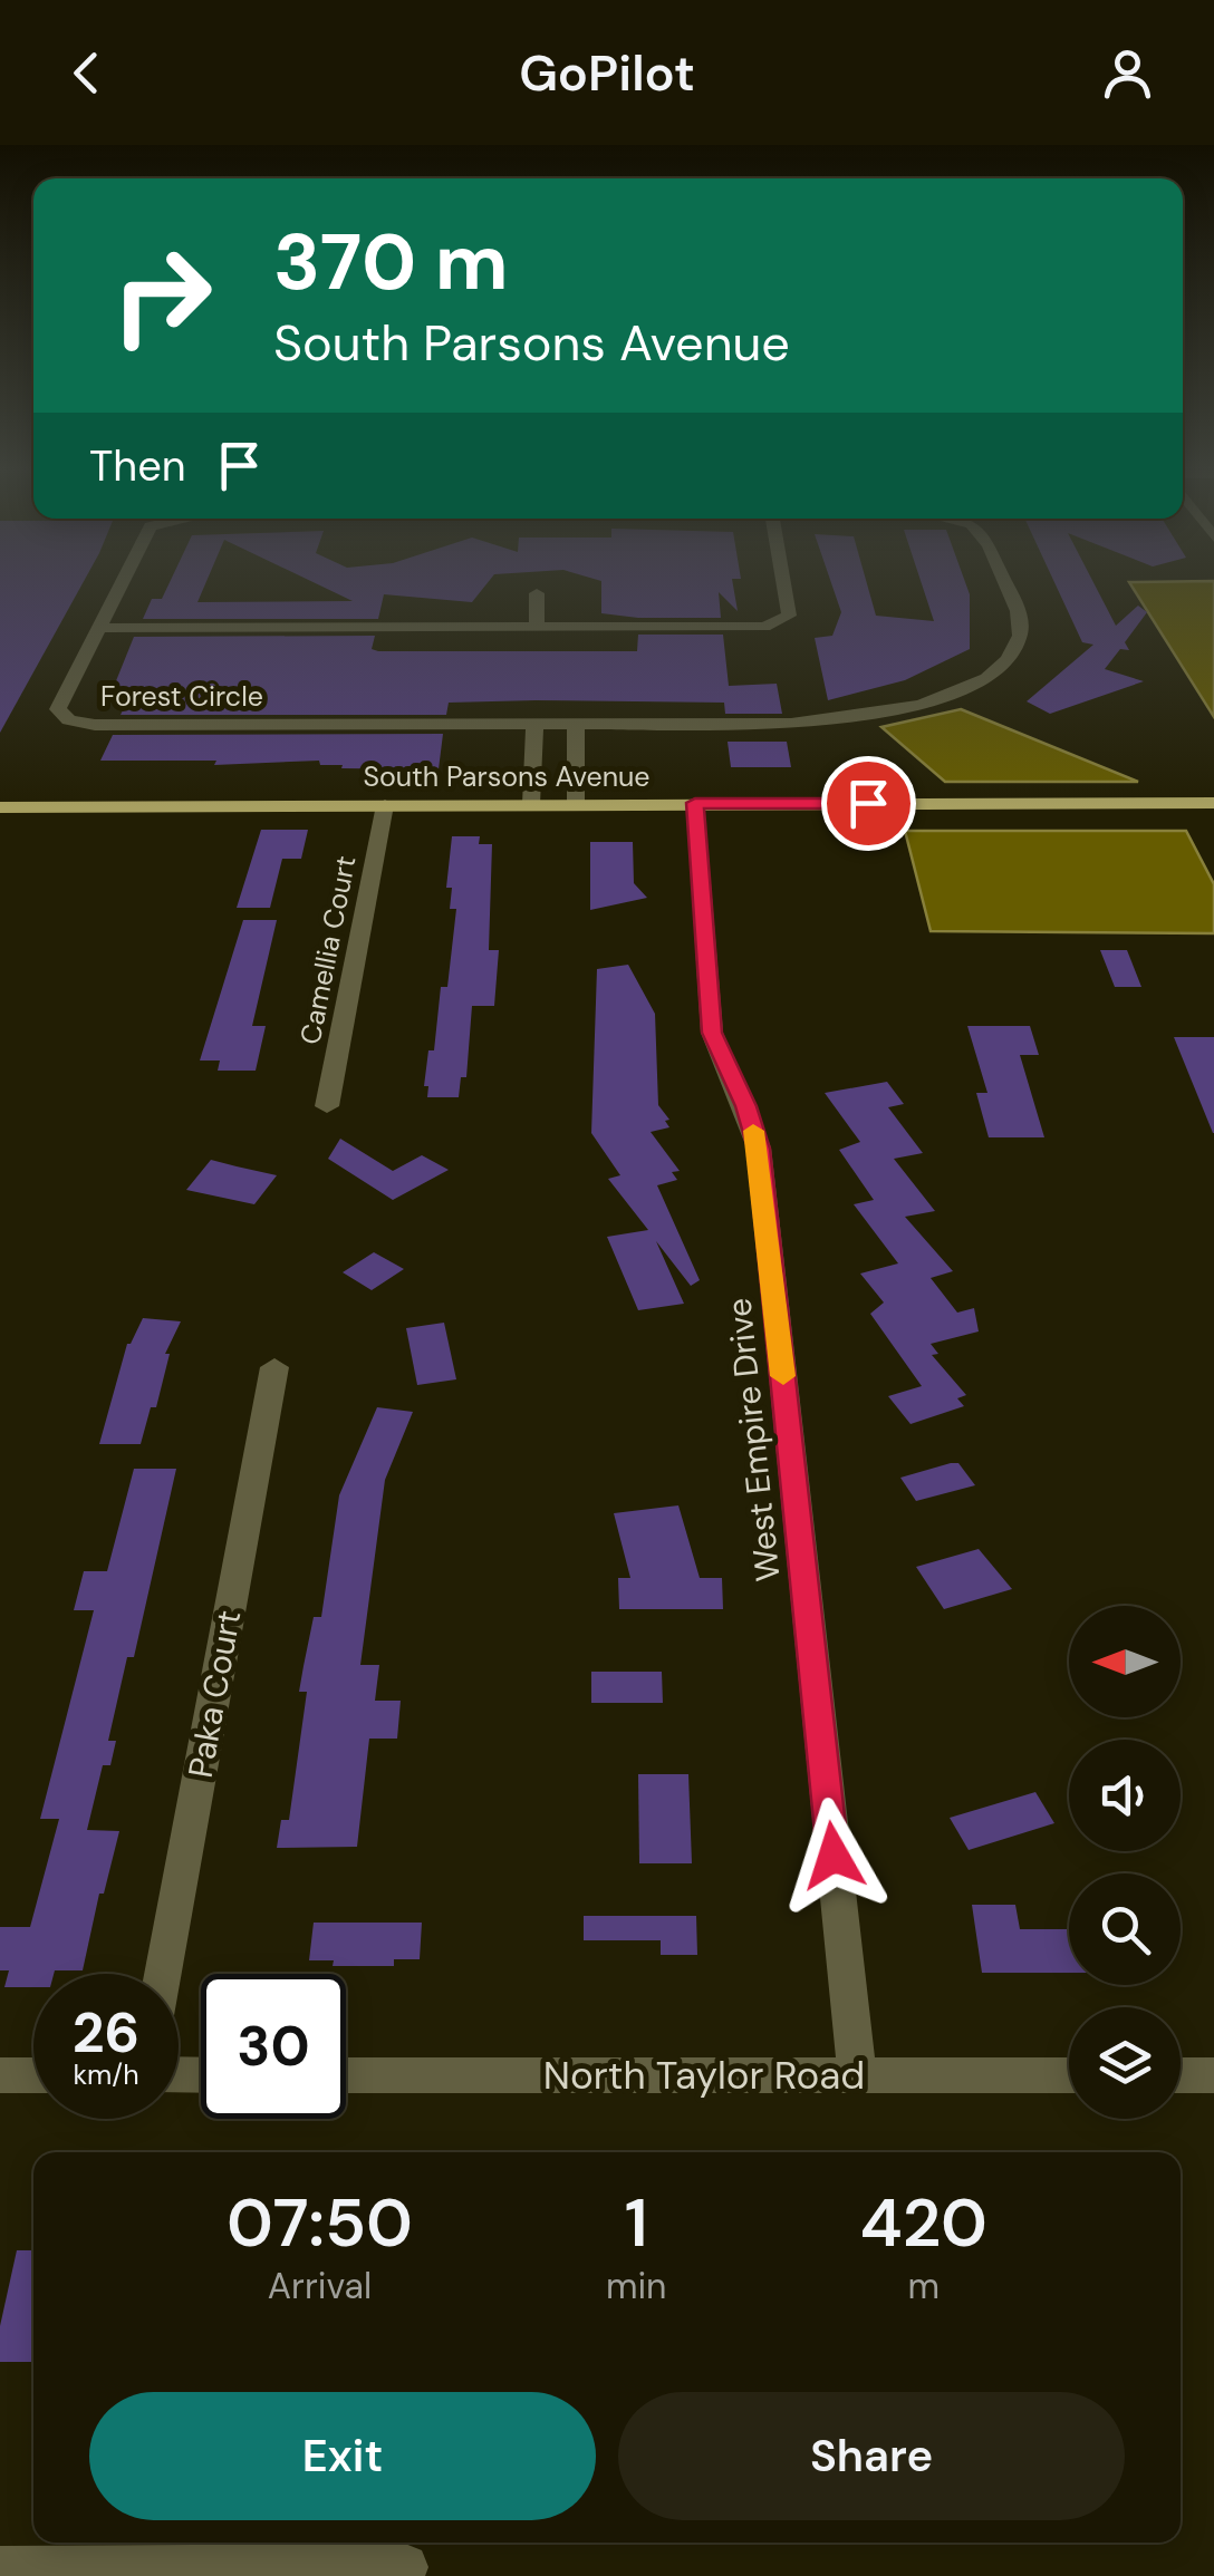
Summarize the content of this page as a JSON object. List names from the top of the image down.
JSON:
{
  "streets": {
    "main road": ["South Parsons Avenue"],
    "street": [
      "Forest Circle",
      "Camellia Court",
      "West Empire Drive",
      "Paka Court",
      "North Taylor Road"
    ]
  },
  "crossings": [
    ["South Parsons Avenue", "Camellia Court"],
    ["South Parsons Avenue", "West Empire Drive"],
    ["West Empire Drive", "North Taylor Road"]
  ],
  "north": "left",
  "page": {
    "header": "GoPilot",
    "turn": ["370 m", "South Parsons Avenue"],
    "then": "Then",
    "speed": "26 km/h",
    "limit": "30",
    "eta": [
      "07:50",
      "Arrival",
      "1",
      "min",
      "420",
      "m"
    ],
    "buttons": ["Exit", "Share"]
  }
}
